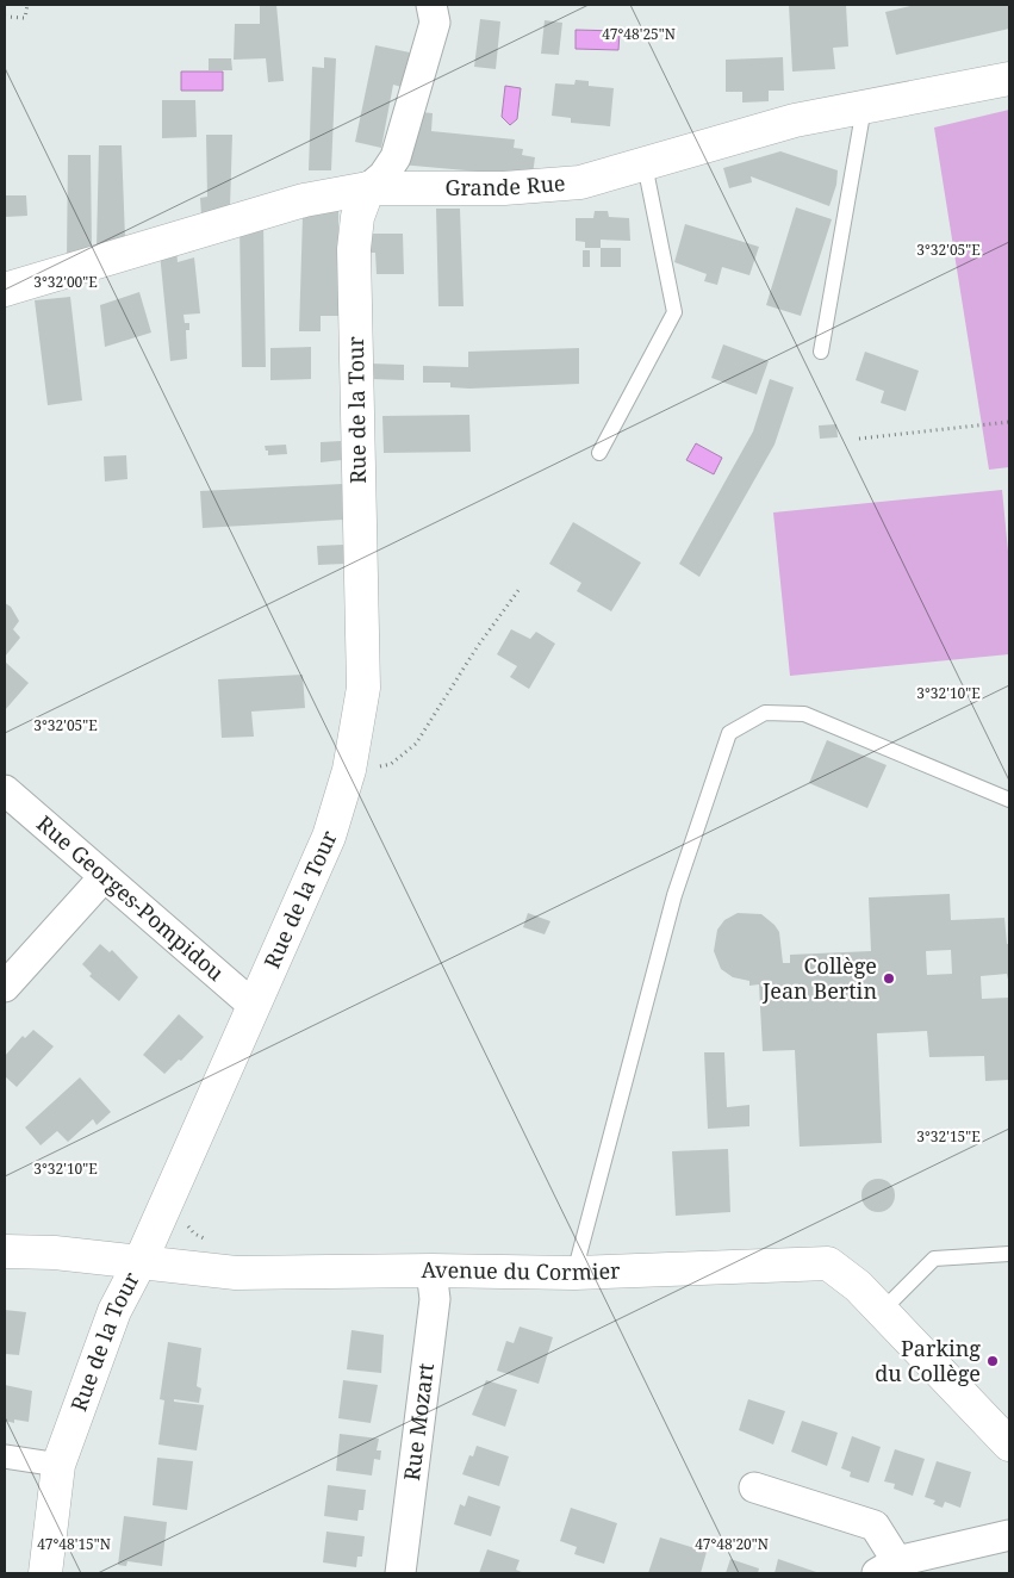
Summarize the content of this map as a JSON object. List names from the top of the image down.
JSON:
{
  "streets": {
    "street": [
      "Grande Rue",
      "Rue de la Tour",
      "Rue Georges-Pompidou",
      "Avenue du Cormier",
      "Rue Mozart"
    ]
  },
  "crossings": [
    ["Grande Rue", "Rue de la Tour"],
    ["Rue de la Tour", "Rue Georges-Pompidou"],
    ["Rue de la Tour", "Avenue du Cormier"],
    ["Avenue du Cormier", "Rue Mozart"]
  ],
  "places": ["Collège Jean Bertin", "Parking du Collège"],
  "coordinates": [
    "47°48'25\"N",
    "3°32'05\"E",
    "3°32'00\"E",
    "3°32'10\"E",
    "3°32'15\"E",
    "47°48'15\"N",
    "47°48'20\"N"
  ]
}
